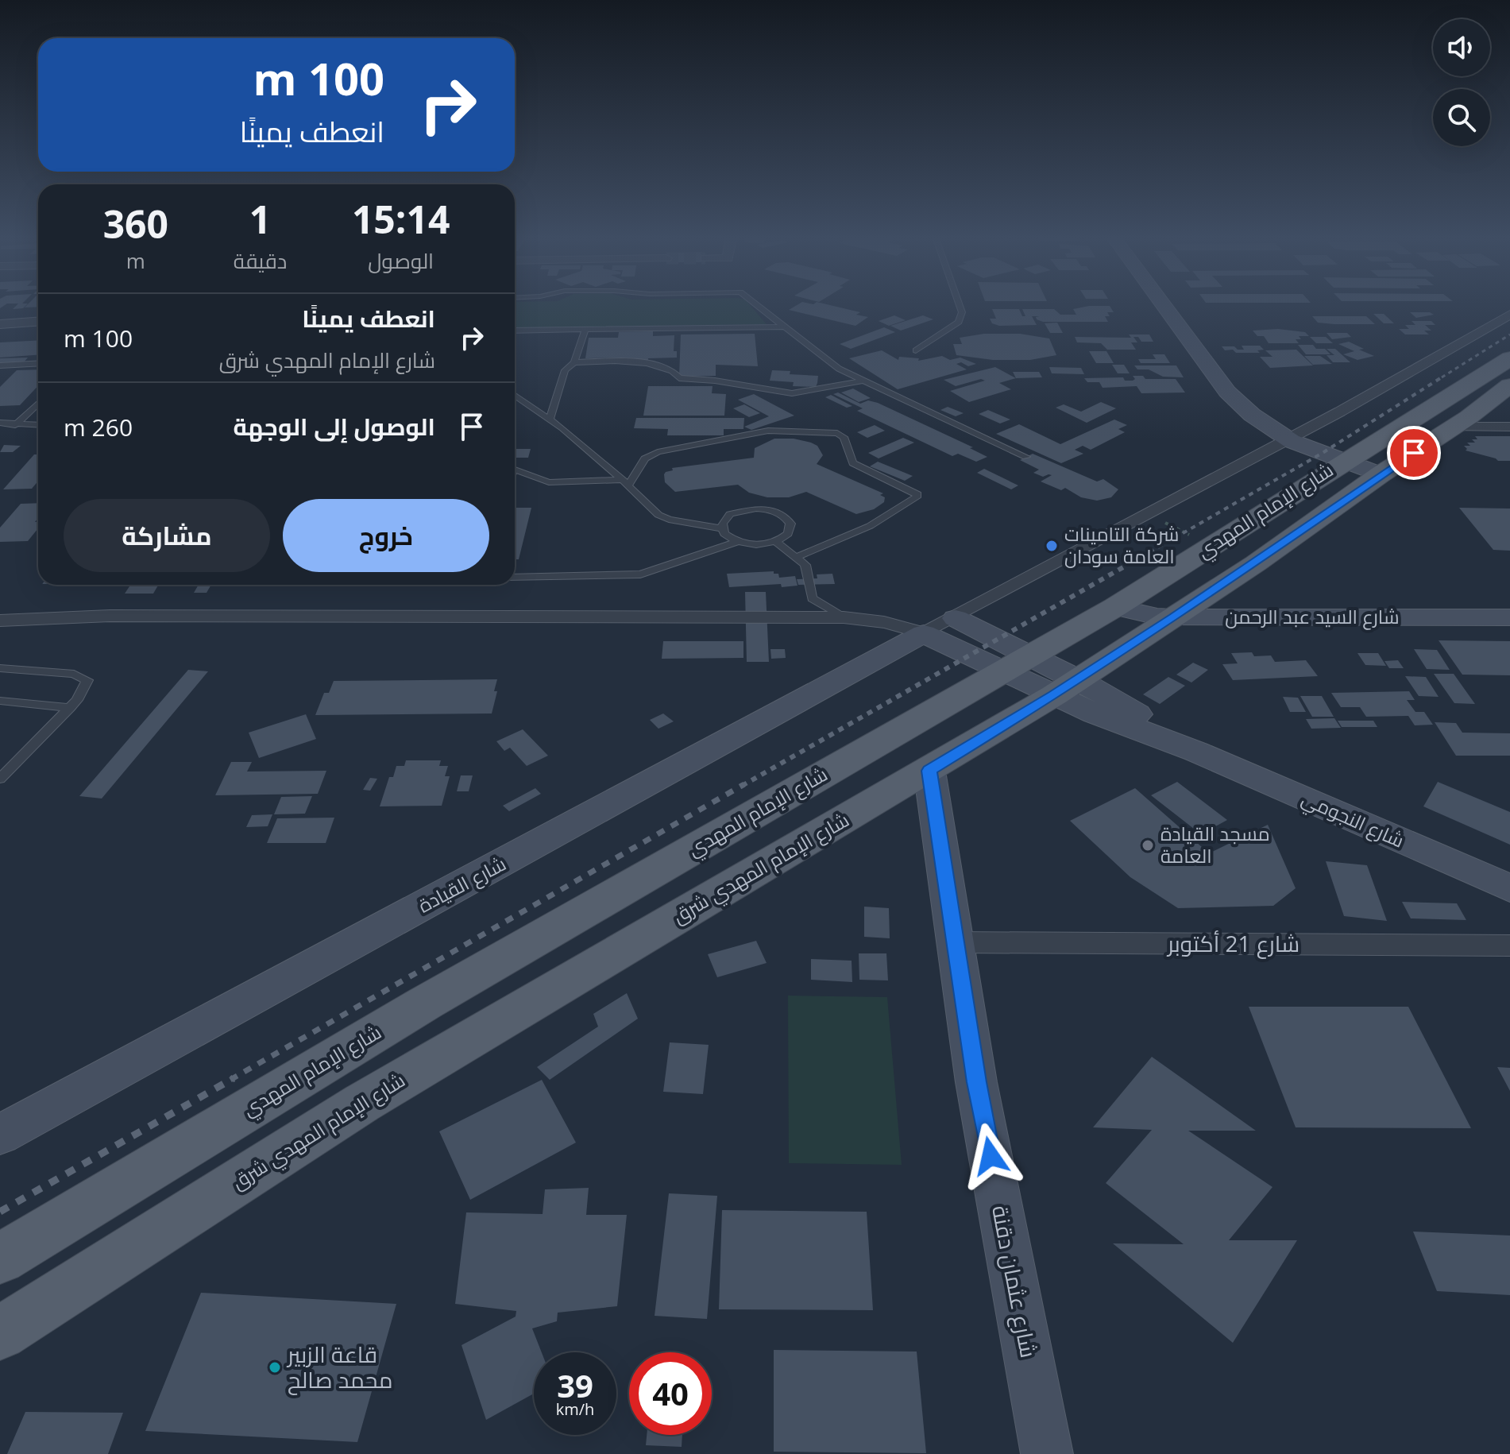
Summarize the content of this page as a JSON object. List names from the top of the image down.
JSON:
{
  "streets": {
    "main road": ["شارع الإمام المهدي", "شارع الإمام المهدي شرق"],
    "street": [
      "شارع السيد عبد الرحمن",
      "شارع النجومي",
      "شارع القيادة",
      "شارع 21 أكتوبر",
      "شارع عثمان دقنة"
    ]
  },
  "crossings": [
    ["شارع الإمام المهدي", "شارع السيد عبد الرحمن"],
    ["شارع الإمام المهدي", "شارع النجومي"],
    ["شارع الإمام المهدي", "شارع الإمام المهدي شرق"],
    ["شارع السيد عبد الرحمن", "شارع الإمام المهدي شرق"],
    ["شارع النجومي", "شارع الإمام المهدي شرق"],
    ["شارع الإمام المهدي شرق", "شارع عثمان دقنة"],
    ["شارع 21 أكتوبر", "شارع عثمان دقنة"]
  ],
  "places": ["شركة التامينات العامة سودان", "مسجد القيادة العامة", "قاعة الزبير محمد صالح"],
  "page": {
    "turn": ["100 m", "انعطف يمينًا"],
    "eta": [
      "15:14",
      "الوصول",
      "1",
      "دقيقة",
      "360",
      "m"
    ],
    "list": [
      {
        "name": "انعطف يمينًا",
        "note": "شارع الإمام المهدي شرق",
        "value": "100 m"
      },
      {
        "name": "الوصول إلى الوجهة",
        "value": "260 m"
      }
    ],
    "buttons": ["خروج", "مشاركة"],
    "speed": "39 km/h",
    "limit": "40"
  }
}
